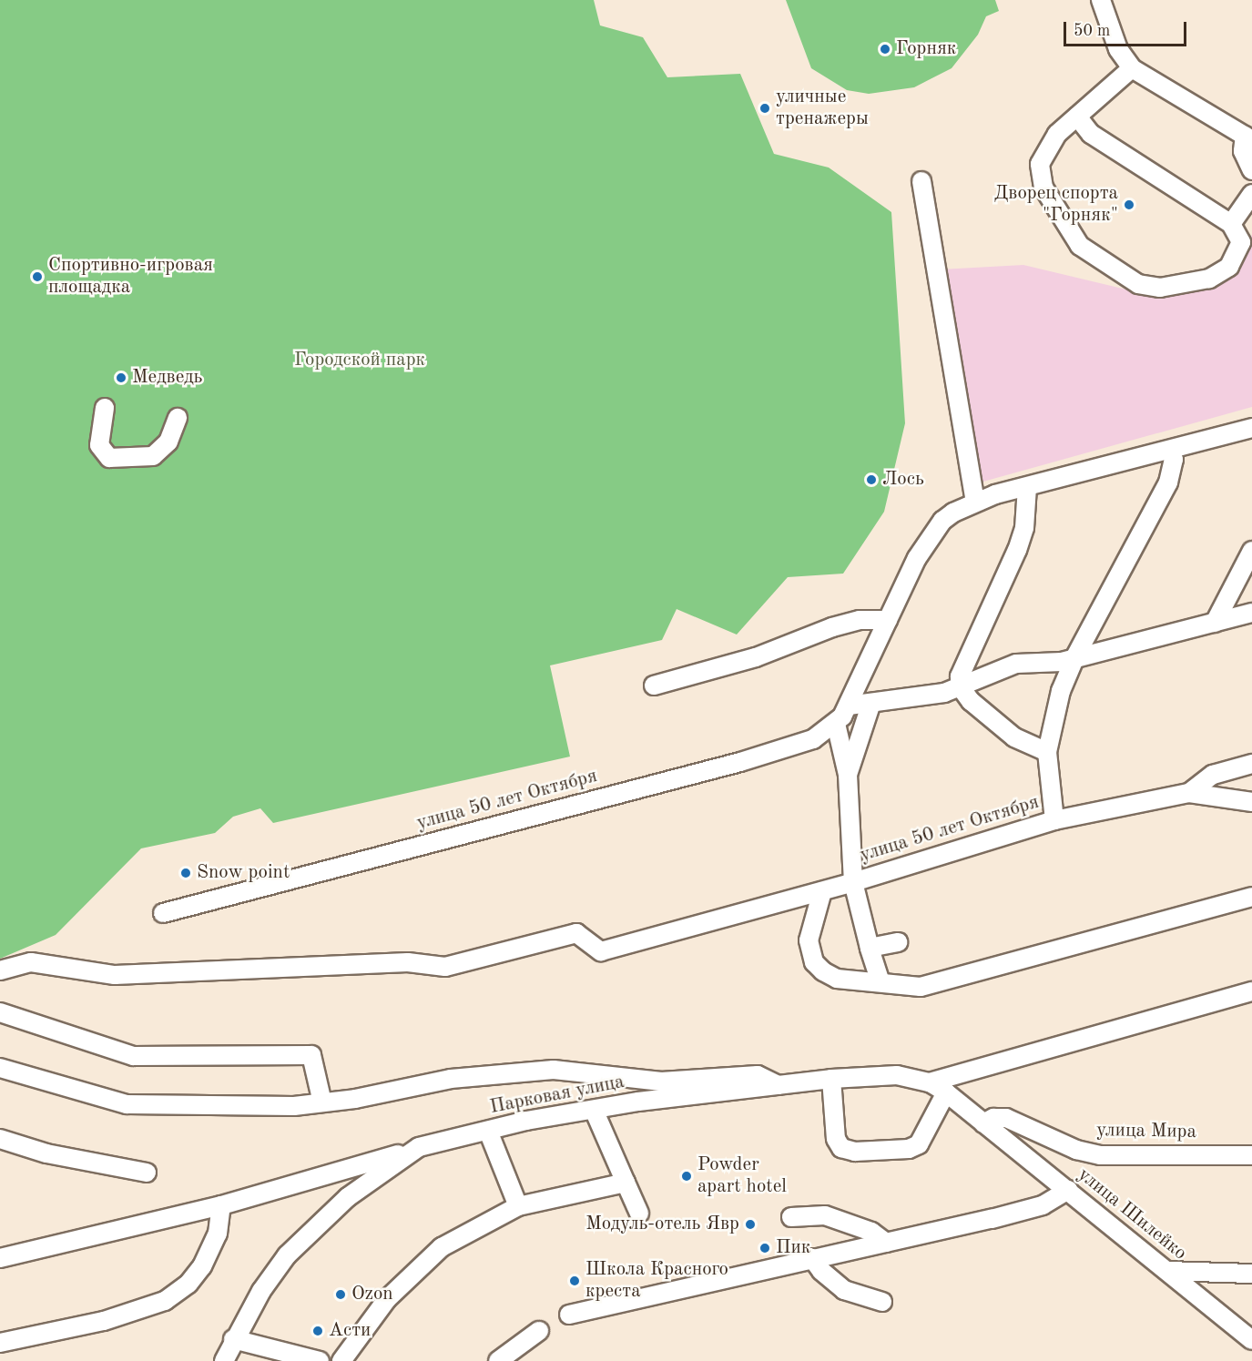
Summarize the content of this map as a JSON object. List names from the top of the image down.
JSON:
{
  "streets": {
    "street": [
      "улица 50 лет Октября",
      "Парковая улица",
      "улица Мира",
      "улица Шилейко"
    ]
  },
  "crossings": [
    ["Парковая улица", "улица Мира"],
    ["Парковая улица", "улица Шилейко"],
    ["улица Мира", "улица Шилейко"]
  ],
  "parks": ["Городской парк"],
  "places": [
    "Горняк",
    "уличные тренажеры",
    "Дворец спорта \"Горняк\"",
    "Спортивно-игровая площадка",
    "Медведь",
    "Лось",
    "Snow point",
    "Powder apart hotel",
    "Модуль-отель Явр",
    "Пик",
    "Школа Красного креста",
    "Ozon",
    "Асти"
  ],
  "scale_bar": "50 m"
}
